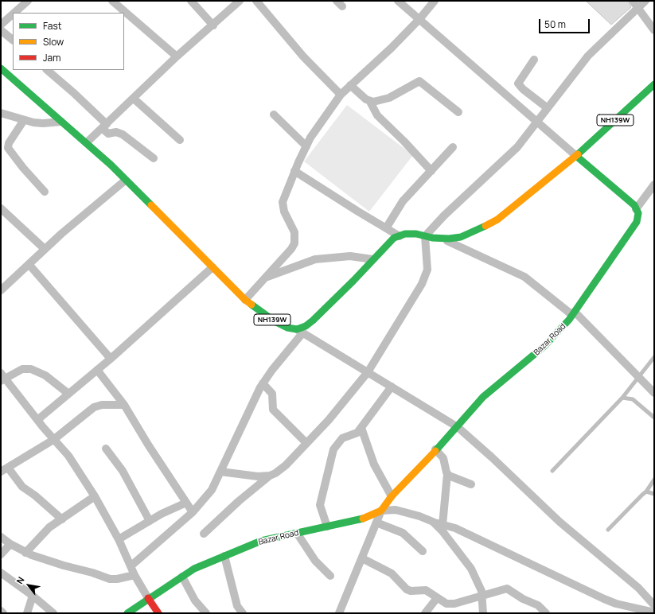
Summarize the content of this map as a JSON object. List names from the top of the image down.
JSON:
{
  "streets": {
    "main road": ["NH139W", "Bazar Road"]
  },
  "legend": ["Fast", "Slow", "Jam"],
  "scale_bar": "50 m",
  "north": "top left"
}
